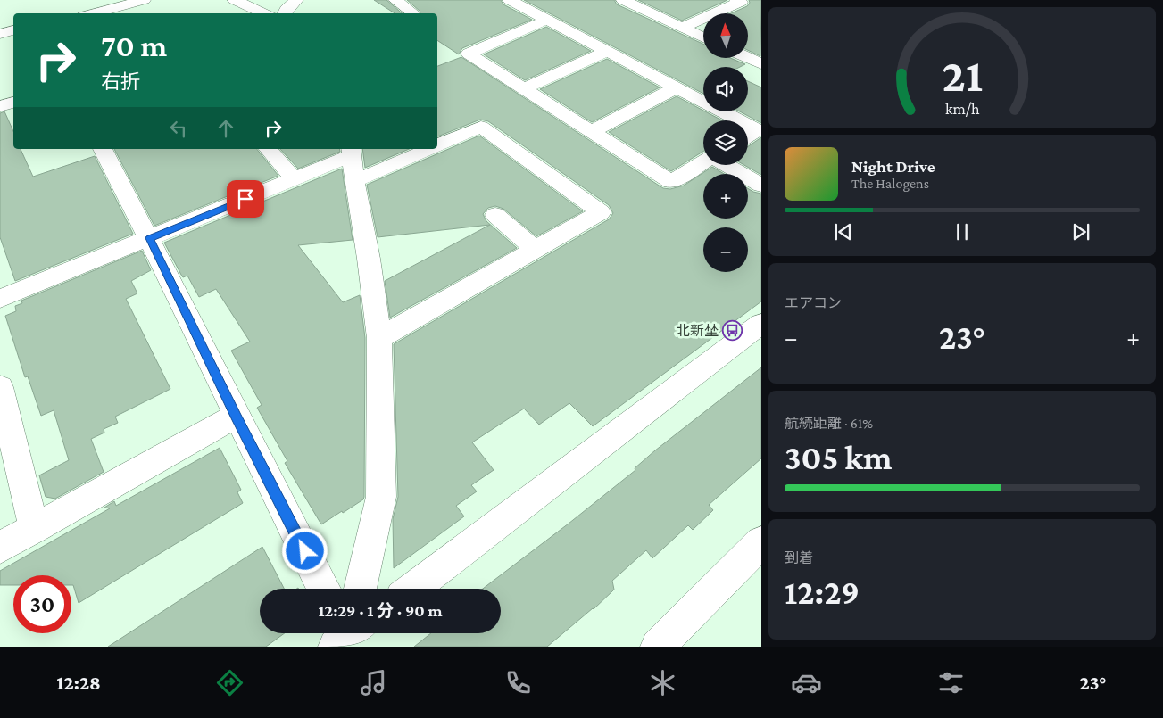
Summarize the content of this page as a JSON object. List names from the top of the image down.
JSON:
{
  "places": {
    "bus stop": ["北新埜"]
  },
  "north": "top",
  "page": {
    "map_buttons": ["+", "−"],
    "turn": ["70 m", "右折"],
    "song": ["Night Drive", "The Halogens"],
    "tile": [
      "エアコン",
      ["航続距離 · 61%", "305 km"],
      ["到着", "12:29"]
    ],
    "heat": ["−", "23°", "+"],
    "limit": "30",
    "trip": "12:29 · 1 分 · 90 m",
    "tabs": ["12:28", "23°"],
    "gauge": ["21", "km/h"]
  }
}
